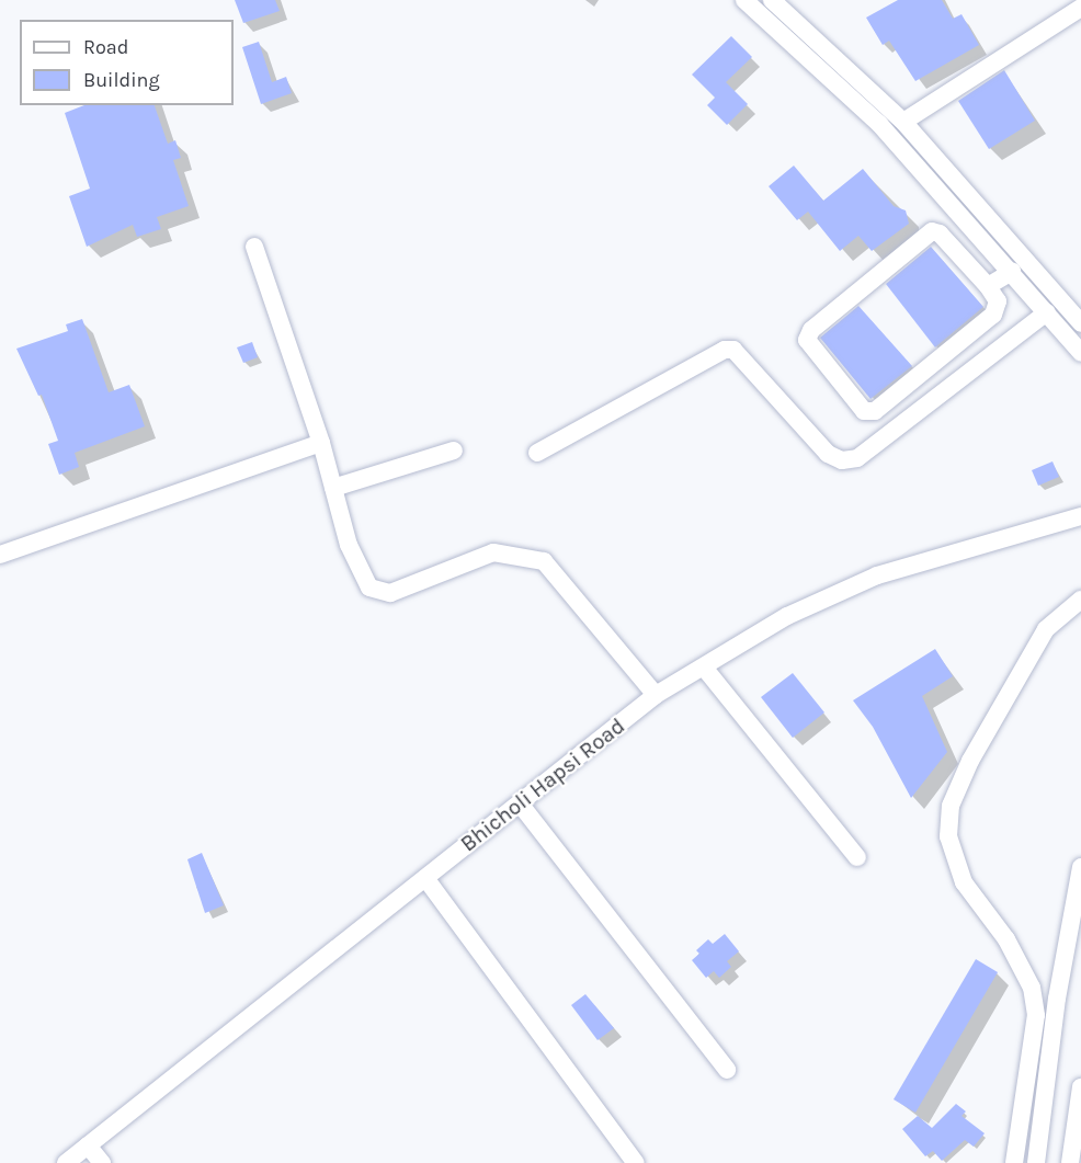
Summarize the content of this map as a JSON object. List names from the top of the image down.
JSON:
{
  "streets": {
    "street": ["Bhicholi Hapsi Road"]
  },
  "legend": ["Road", "Building"]
}
